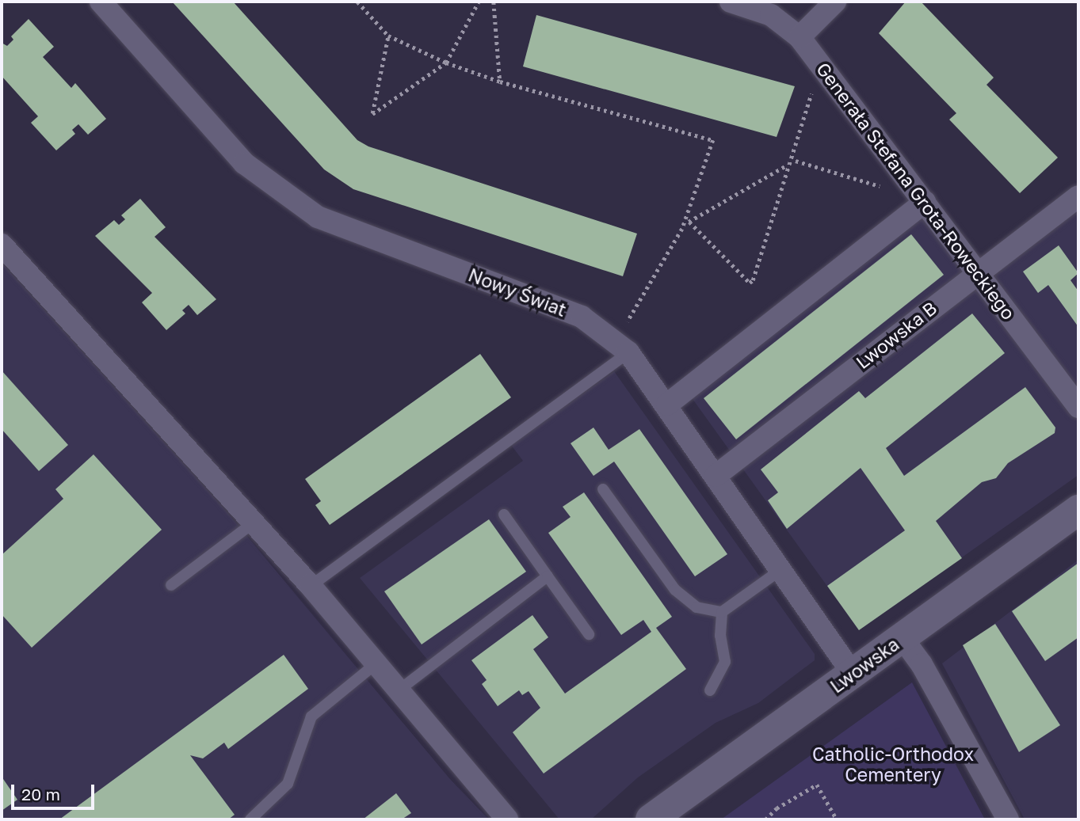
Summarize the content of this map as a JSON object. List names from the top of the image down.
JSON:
{
  "streets": {
    "main road": ["Lwowska"],
    "street": ["Generała Stefana Grota-Roweckiego", "Nowy Świat", "Lwowska B"]
  },
  "crossings": [
    ["Generała Stefana Grota-Roweckiego", "Lwowska B"],
    ["Nowy Świat", "Lwowska B"],
    ["Nowy Świat", "Lwowska"]
  ],
  "parks": ["Catholic-Orthodox Cementery"],
  "scale_bar": "20 m"
}
